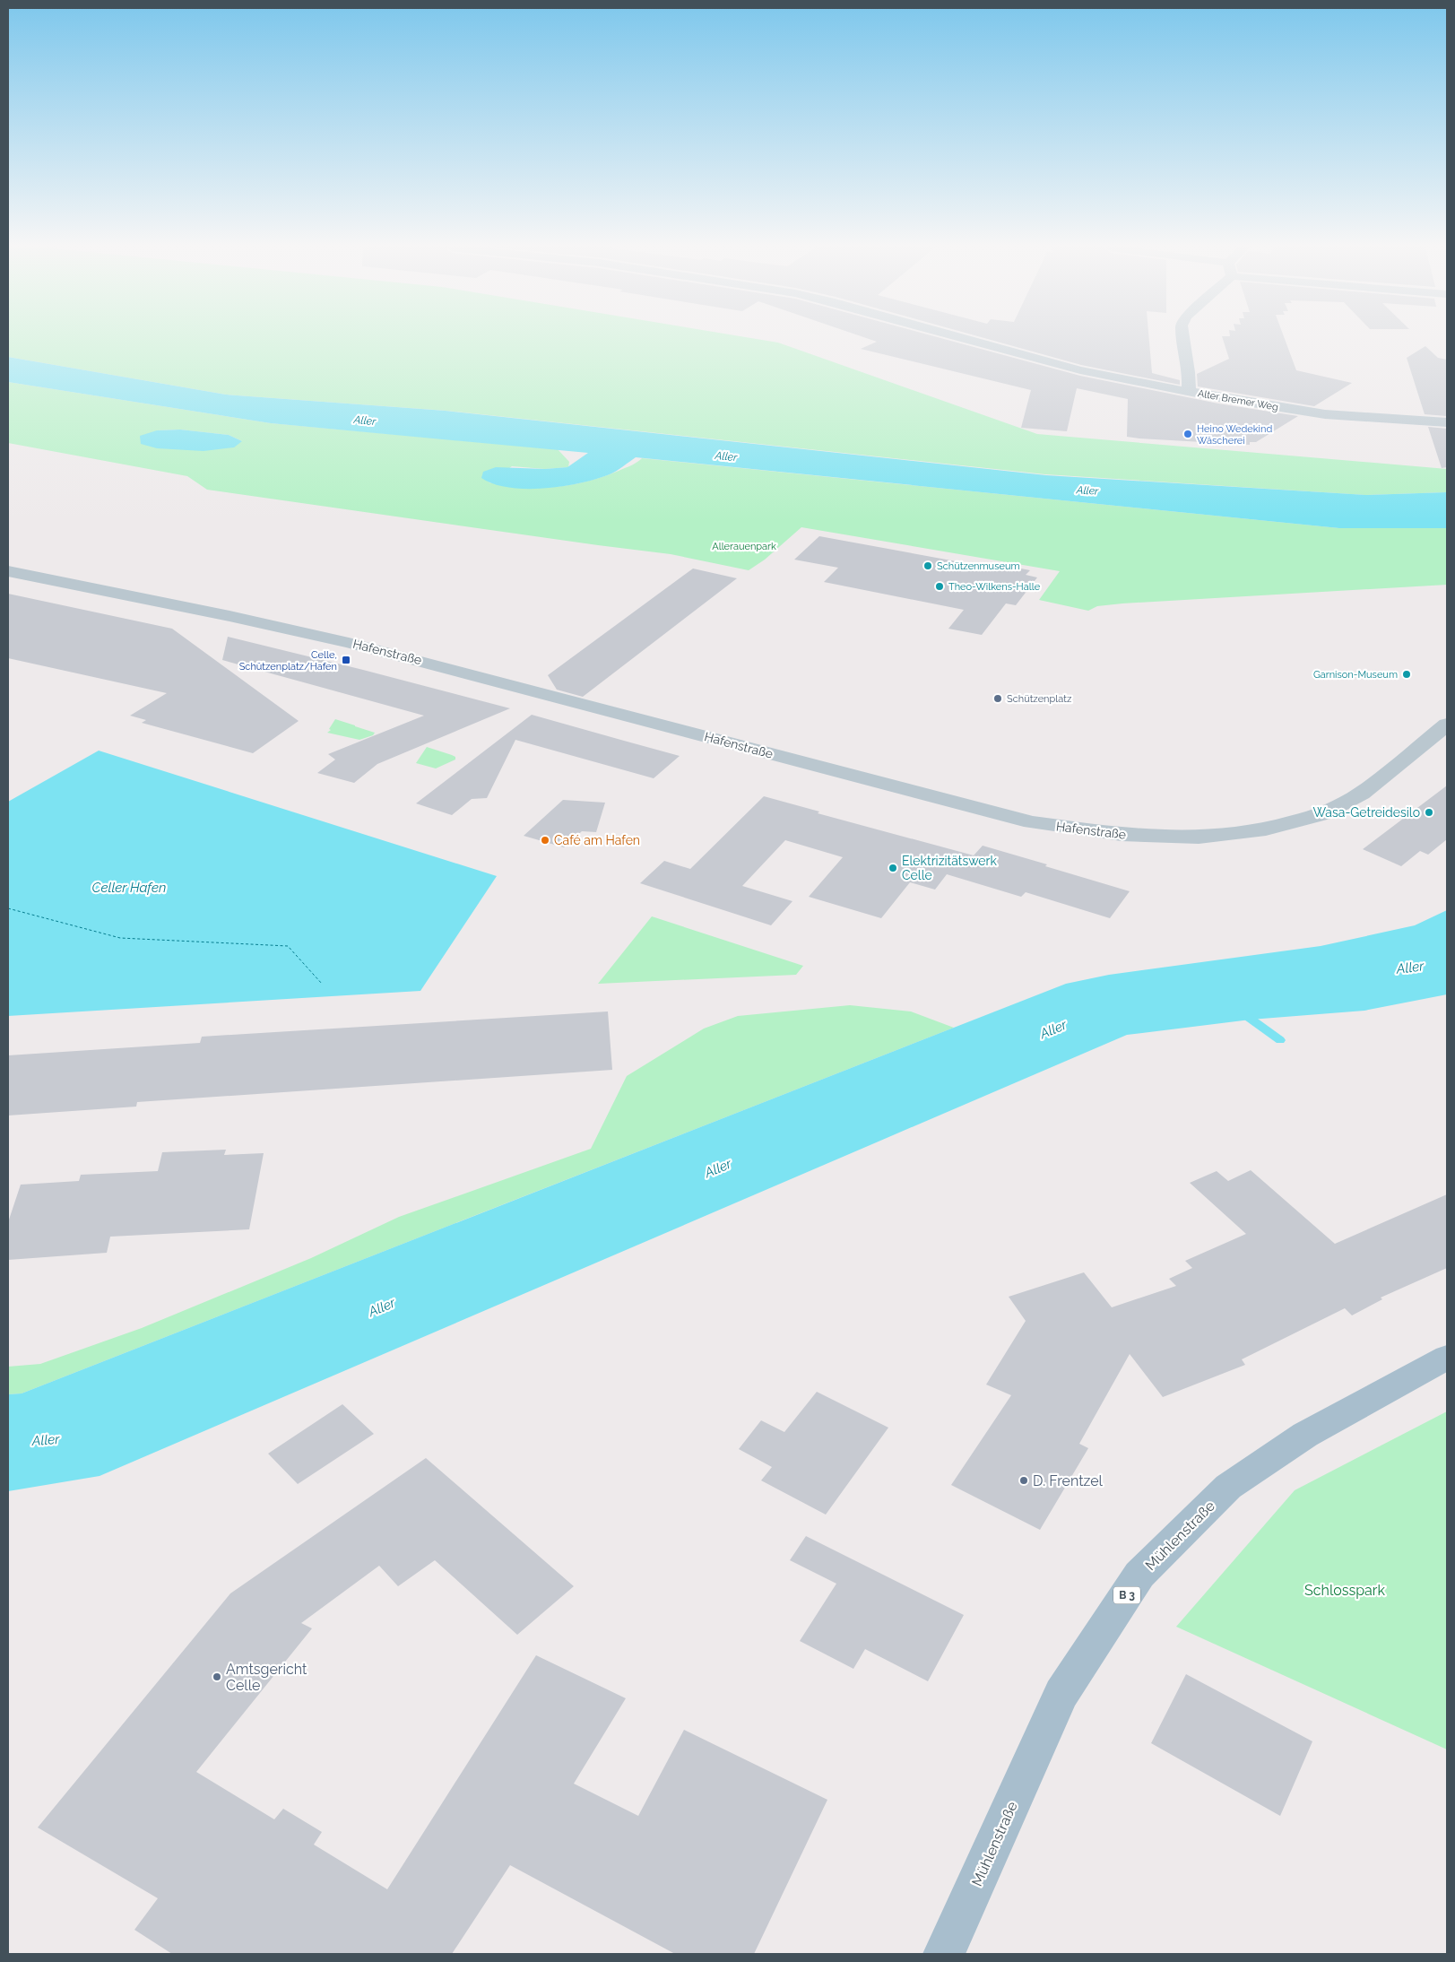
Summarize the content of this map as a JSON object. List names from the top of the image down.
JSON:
{
  "streets": {
    "main road": ["Mühlenstraße", "B 3"],
    "street": ["Alter Bremer Weg", "Hafenstraße"]
  },
  "water": ["Aller", "Celler Hafen"],
  "parks": ["Allerauenpark", "Schlosspark"],
  "places": {
    "other": [
      "Heino Wedekind Wäscherei",
      "Schützenmuseum",
      "Theo-Wilkens-Halle",
      "Garnison-Museum",
      "Schützenplatz",
      "Wasa-Getreidesilo",
      "Café am Hafen",
      "Elektrizitätswerk Celle",
      "D. Frentzel",
      "Amtsgericht Celle"
    ],
    "transit": ["Celle, Schützenplatz/Hafen"]
  }
}
